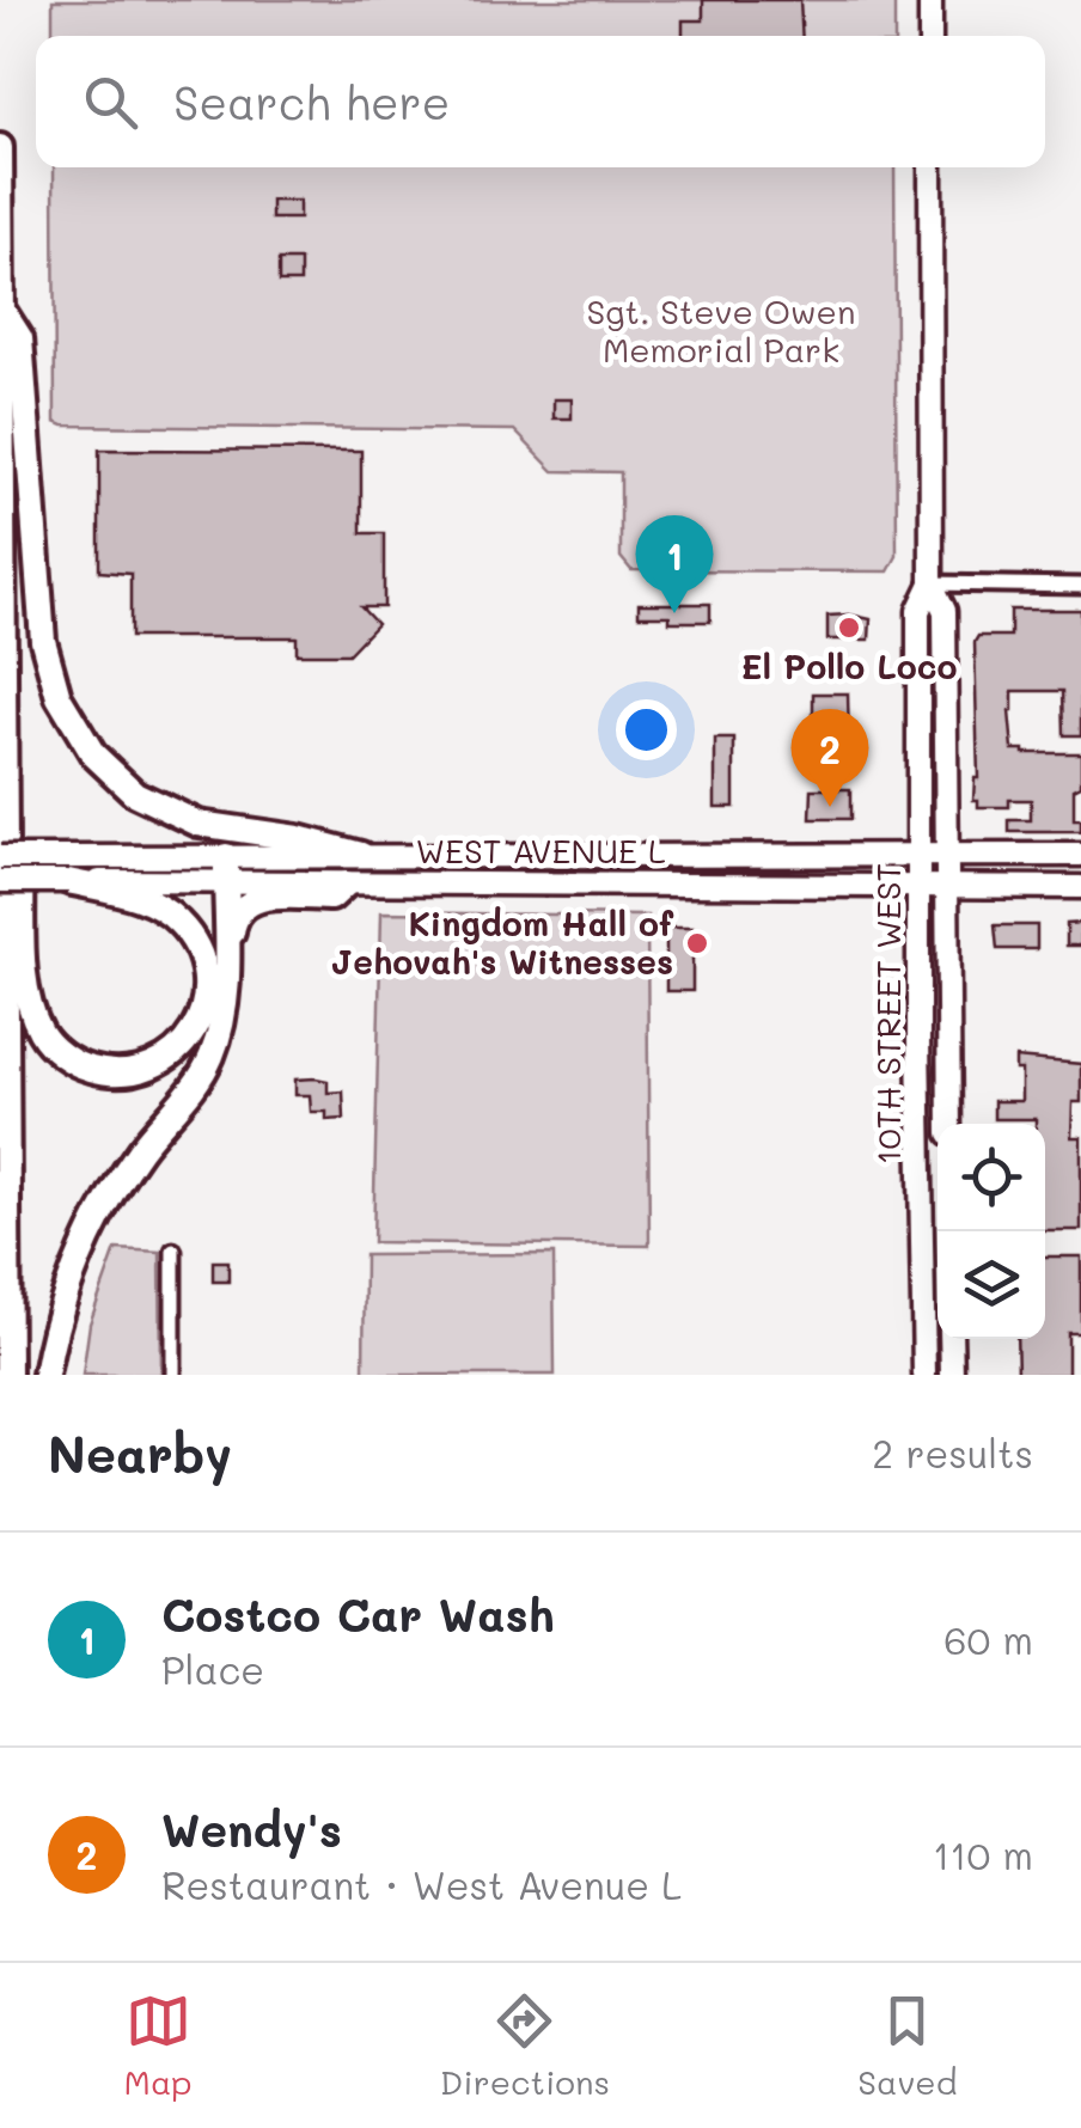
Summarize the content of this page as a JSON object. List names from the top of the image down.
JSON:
{
  "streets": {
    "main road": ["WEST AVENUE L", "10TH STREET WEST"]
  },
  "crossings": [
    ["WEST AVENUE L", "10TH STREET WEST"]
  ],
  "parks": ["Sgt. Steve Owen Memorial Park"],
  "places": ["El Pollo Loco", "Kingdom Hall of Jehovah's Witnesses"],
  "page": {
    "search": "Search here",
    "pins": ["1", "2"],
    "heading": ["Nearby", "2 results"],
    "list": [
      {
        "mark": "1",
        "name": "Costco Car Wash",
        "note": "Place",
        "value": "60 m"
      },
      {
        "mark": "2",
        "name": "Wendy's",
        "note": "Restaurant · West Avenue L",
        "value": "110 m"
      }
    ],
    "nav": ["Map", "Directions", "Saved"]
  }
}
